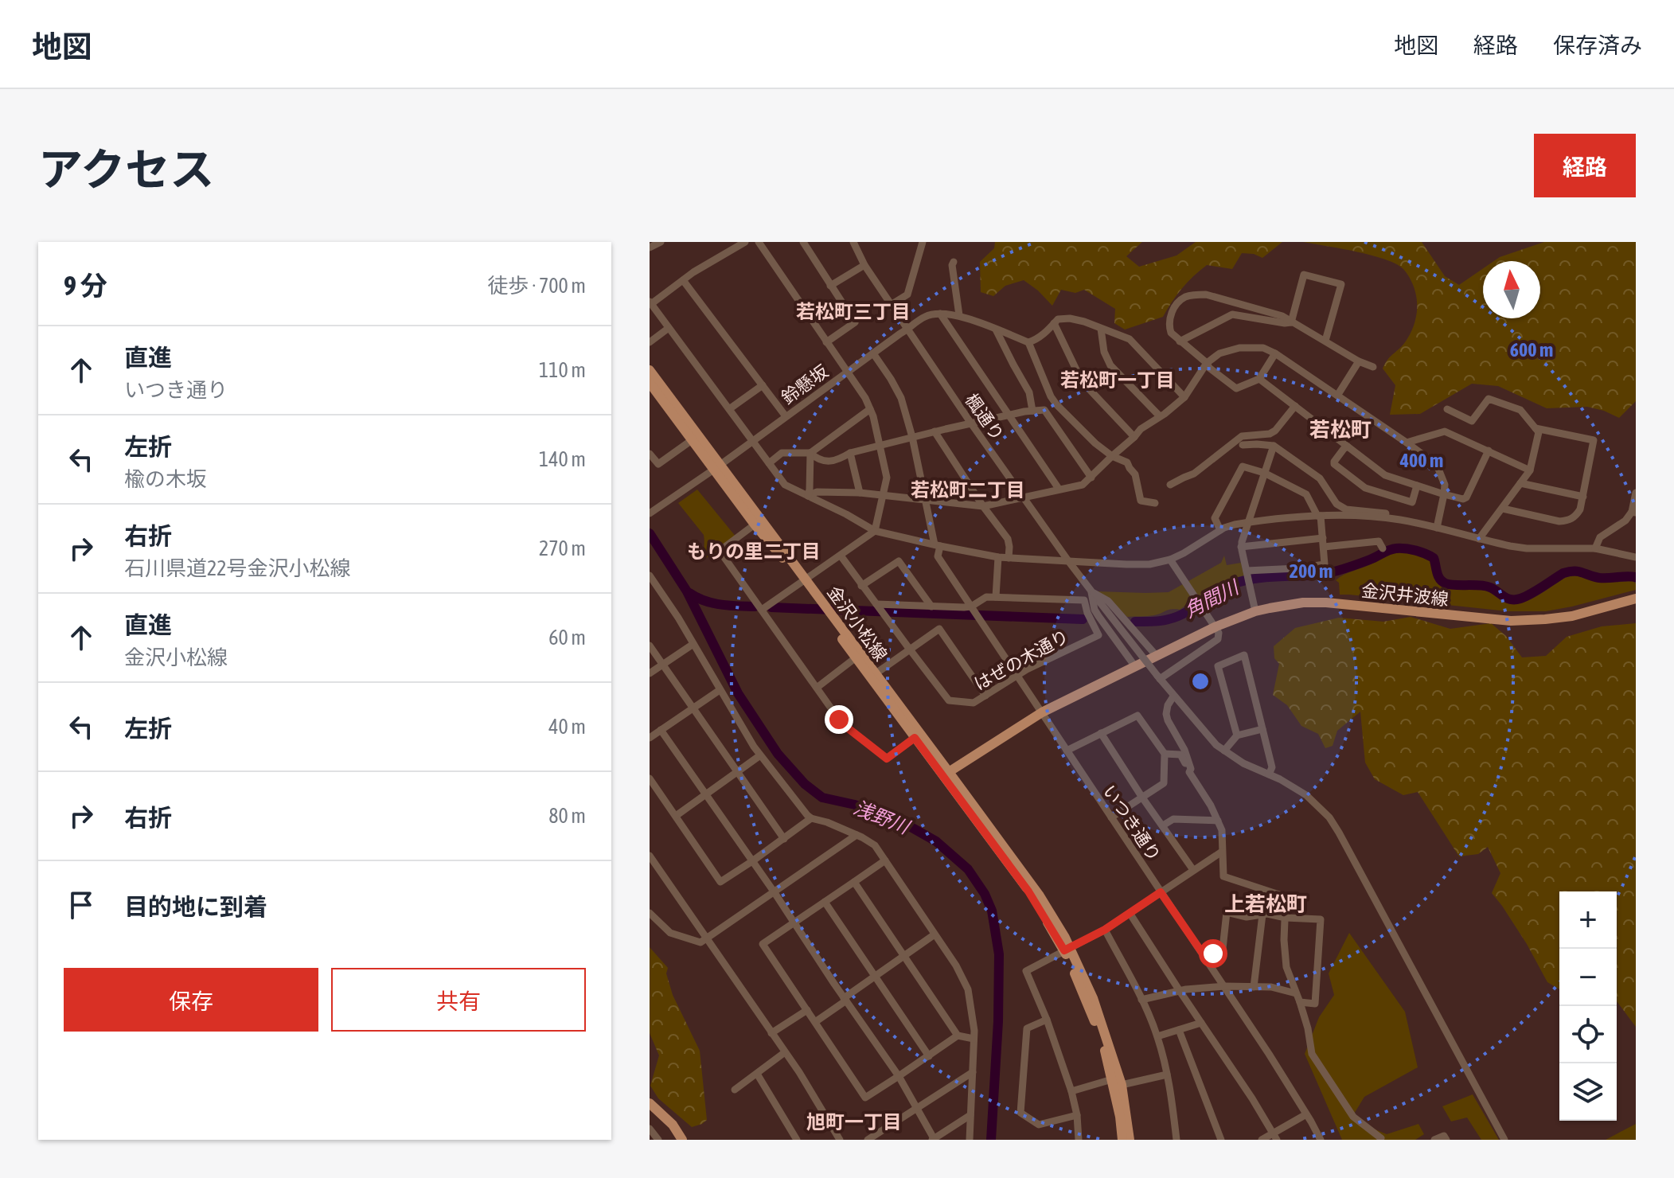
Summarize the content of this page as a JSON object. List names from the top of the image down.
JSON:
{
  "streets": {
    "main road": ["金沢井波線", "金沢小松線"],
    "street": [
      "鈴懸坂",
      "楓通り",
      "はぜの木通り",
      "いつき通り"
    ]
  },
  "crossings": [
    ["鈴懸坂", "楓通り"],
    ["鈴懸坂", "金沢小松線"],
    ["金沢井波線", "金沢小松線"],
    ["金沢井波線", "いつき通り"],
    ["はぜの木通り", "いつき通り"]
  ],
  "districts": [
    "若松町三丁目",
    "若松町一丁目",
    "若松町",
    "若松町二丁目",
    "もりの里二丁目",
    "上若松町",
    "旭町一丁目"
  ],
  "water": ["角間川", "浅野川"],
  "north": "top",
  "page": {
    "header": "地図",
    "nav": ["地図", "経路", "保存済み"],
    "title": "アクセス",
    "buttons": [
      "経路",
      ["保存", "共有"]
    ],
    "heading": ["9 分", "徒歩 · 700 m"],
    "list": [
      ["直進", "いつき通り", "110 m"],
      ["左折", "楡の木坂", "140 m"],
      ["右折", "石川県道22号金沢小松線", "270 m"],
      ["直進", "金沢小松線", "60 m"],
      ["左折", "40 m"],
      ["右折", "80 m"],
      "目的地に到着"
    ],
    "map_buttons": ["+", "−"]
  },
  "rings": ["600 m", "400 m", "200 m"]
}
